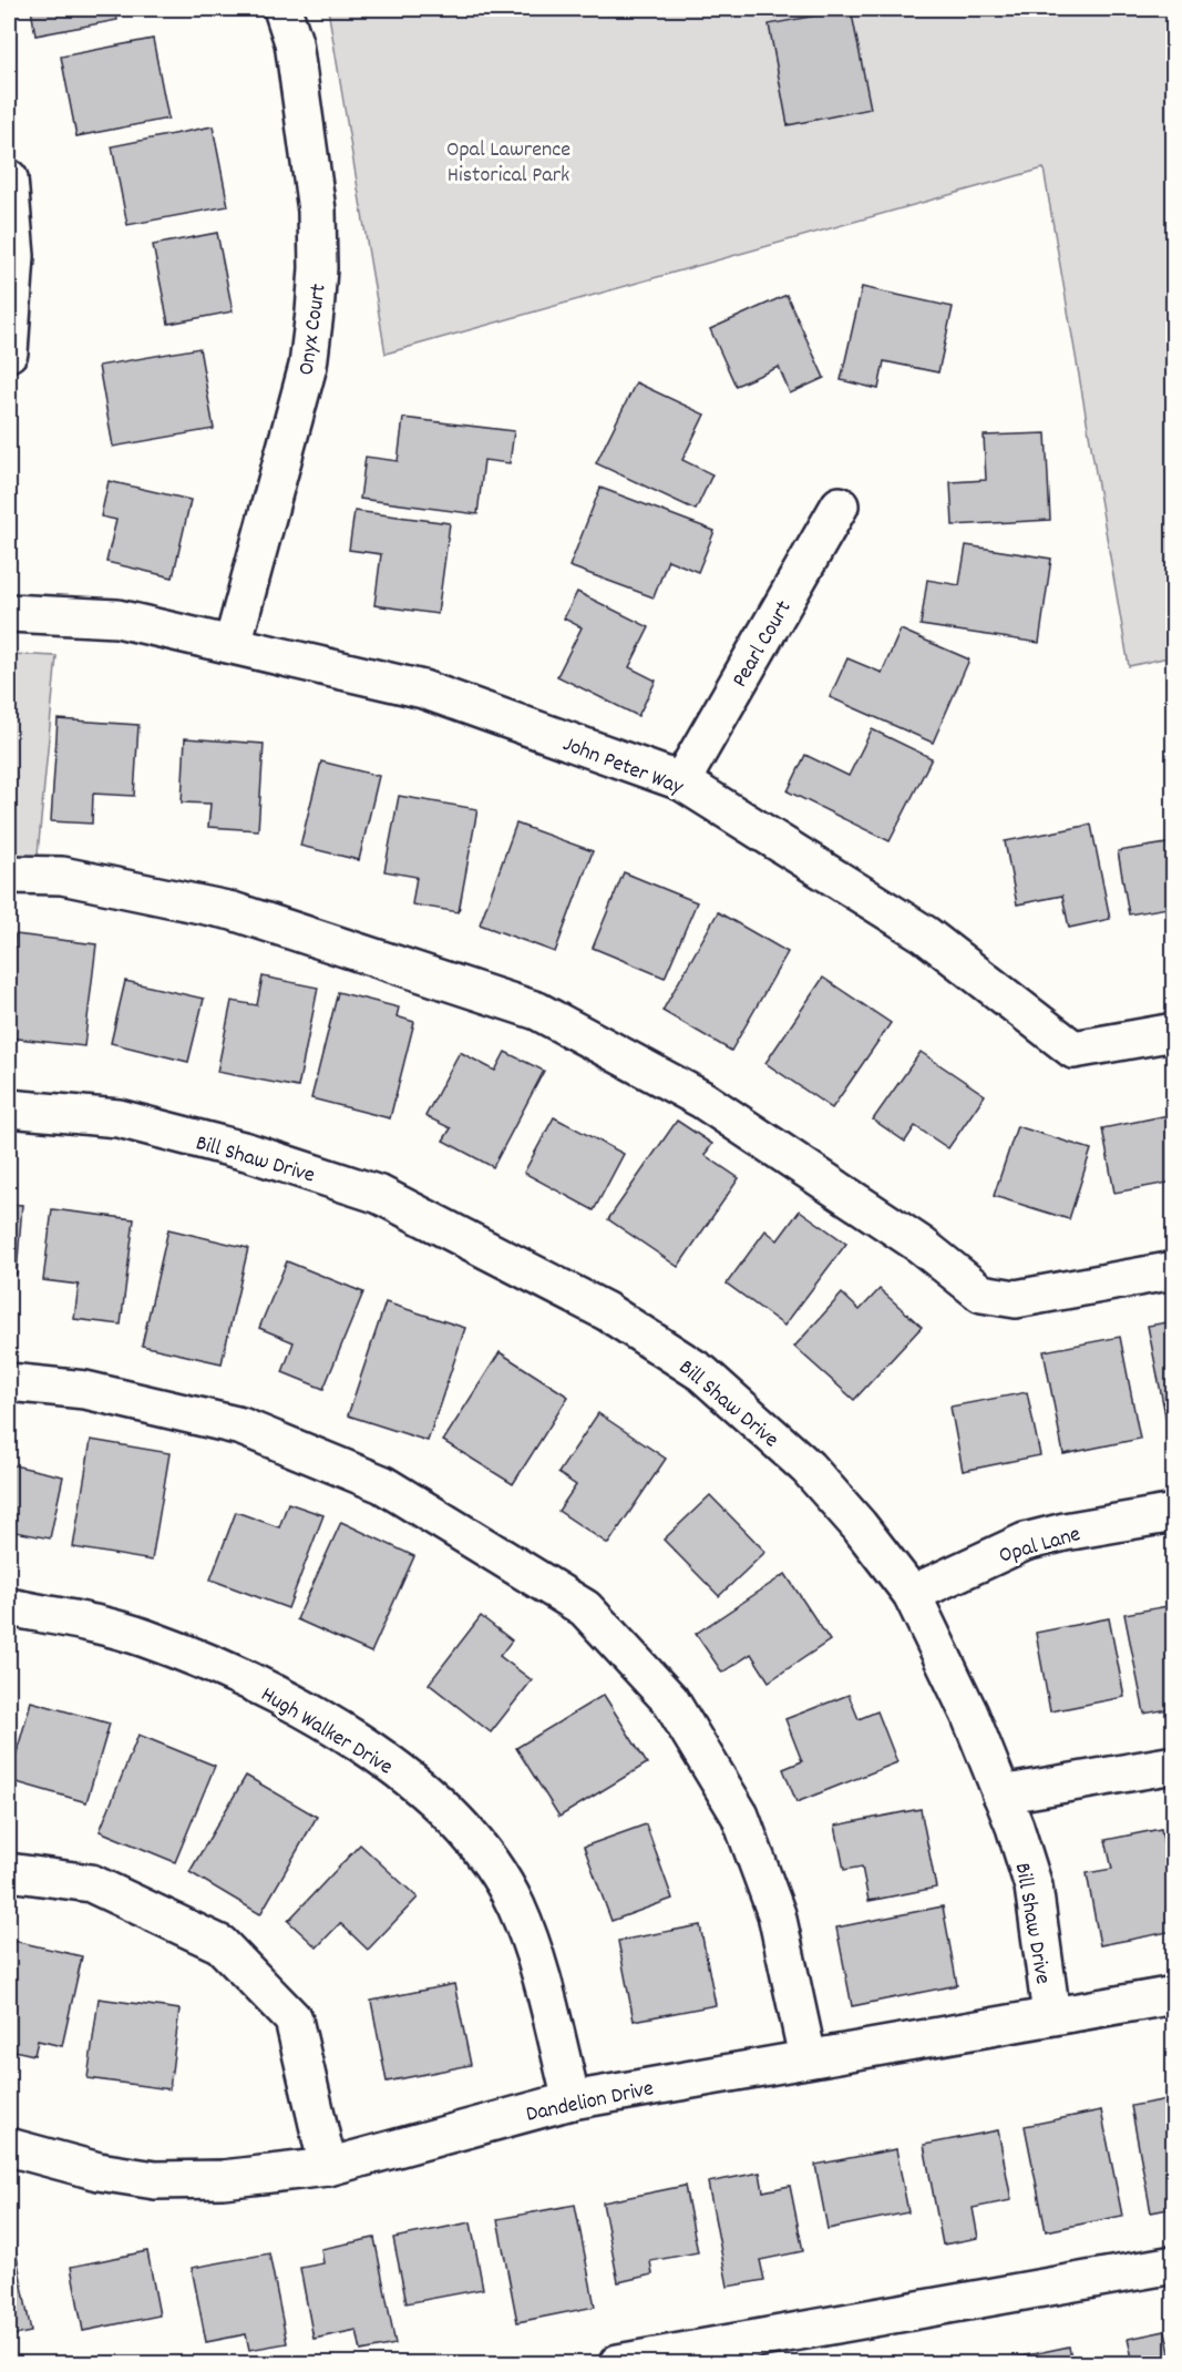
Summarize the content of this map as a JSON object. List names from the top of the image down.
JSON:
{
  "streets": {
    "street": [
      "Onyx Court",
      "Pearl Court",
      "John Peter Way",
      "Bill Shaw Drive",
      "Opal Lane",
      "Hugh Walker Drive",
      "Dandelion Drive"
    ]
  },
  "crossings": [
    ["Onyx Court", "John Peter Way"],
    ["Pearl Court", "John Peter Way"],
    ["Bill Shaw Drive", "Opal Lane"],
    ["Bill Shaw Drive", "Dandelion Drive"],
    ["Hugh Walker Drive", "Dandelion Drive"]
  ],
  "parks": ["Opal Lawrence Historical Park"]
}
